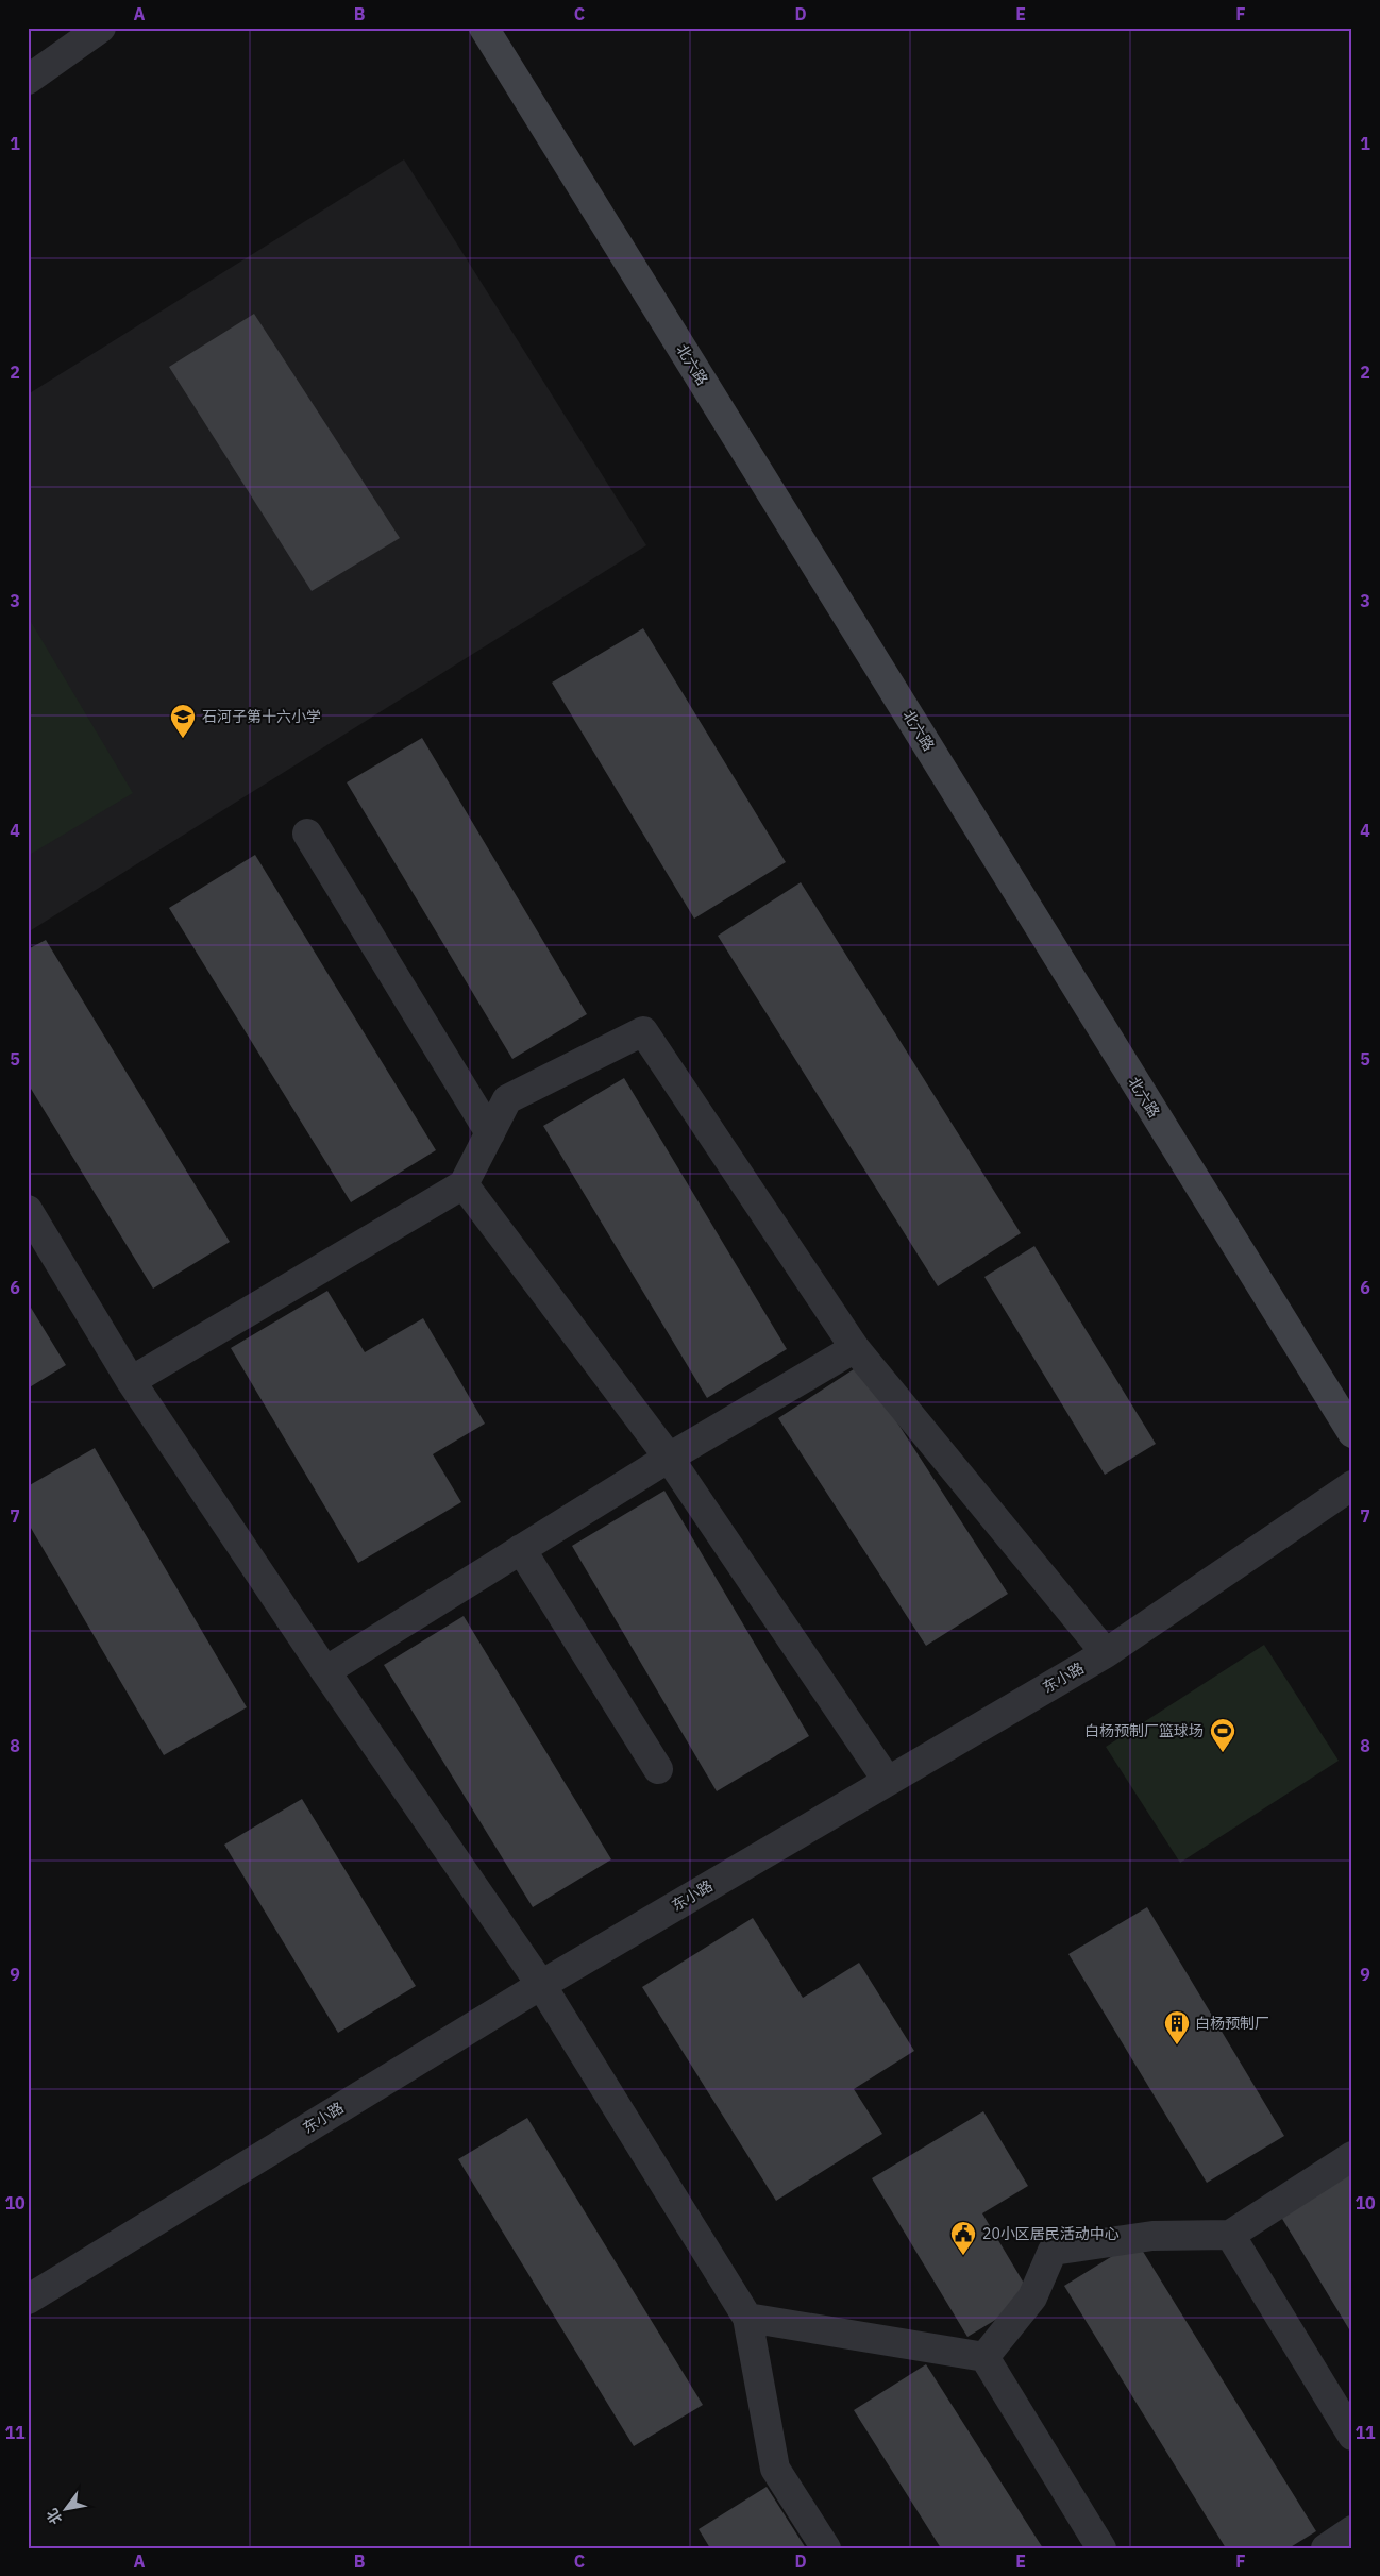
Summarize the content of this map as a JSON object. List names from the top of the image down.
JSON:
{
  "streets": {
    "street": ["北六路", "东小路"]
  },
  "places": {
    "school or university": ["石河子第十六小学"],
    "sports": ["白杨预制厂篮球场"],
    "building": ["白杨预制厂"],
    "public building": ["20小区居民活动中心"]
  },
  "north": "bottom left",
  "grid": {
    "columns": [
      "A",
      "B",
      "C",
      "D",
      "E",
      "F"
    ],
    "rows": [
      "1",
      "2",
      "3",
      "4",
      "5",
      "6",
      "7",
      "8",
      "9",
      "10",
      "11"
    ]
  }
}
